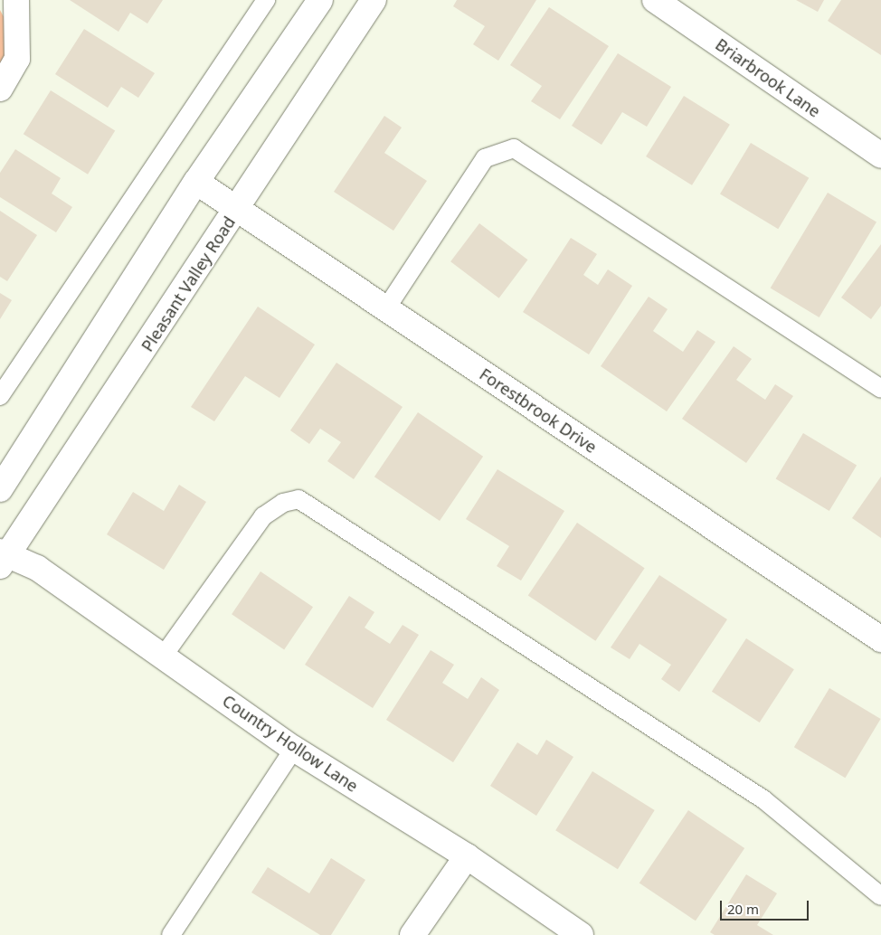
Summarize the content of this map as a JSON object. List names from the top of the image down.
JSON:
{
  "streets": {
    "street": [
      "Briarbrook Lane",
      "Pleasant Valley Road",
      "Forestbrook Drive",
      "Country Hollow Lane"
    ]
  },
  "crossings": [
    ["Pleasant Valley Road", "Forestbrook Drive"],
    ["Pleasant Valley Road", "Country Hollow Lane"]
  ],
  "scale_bar": "20 m"
}
